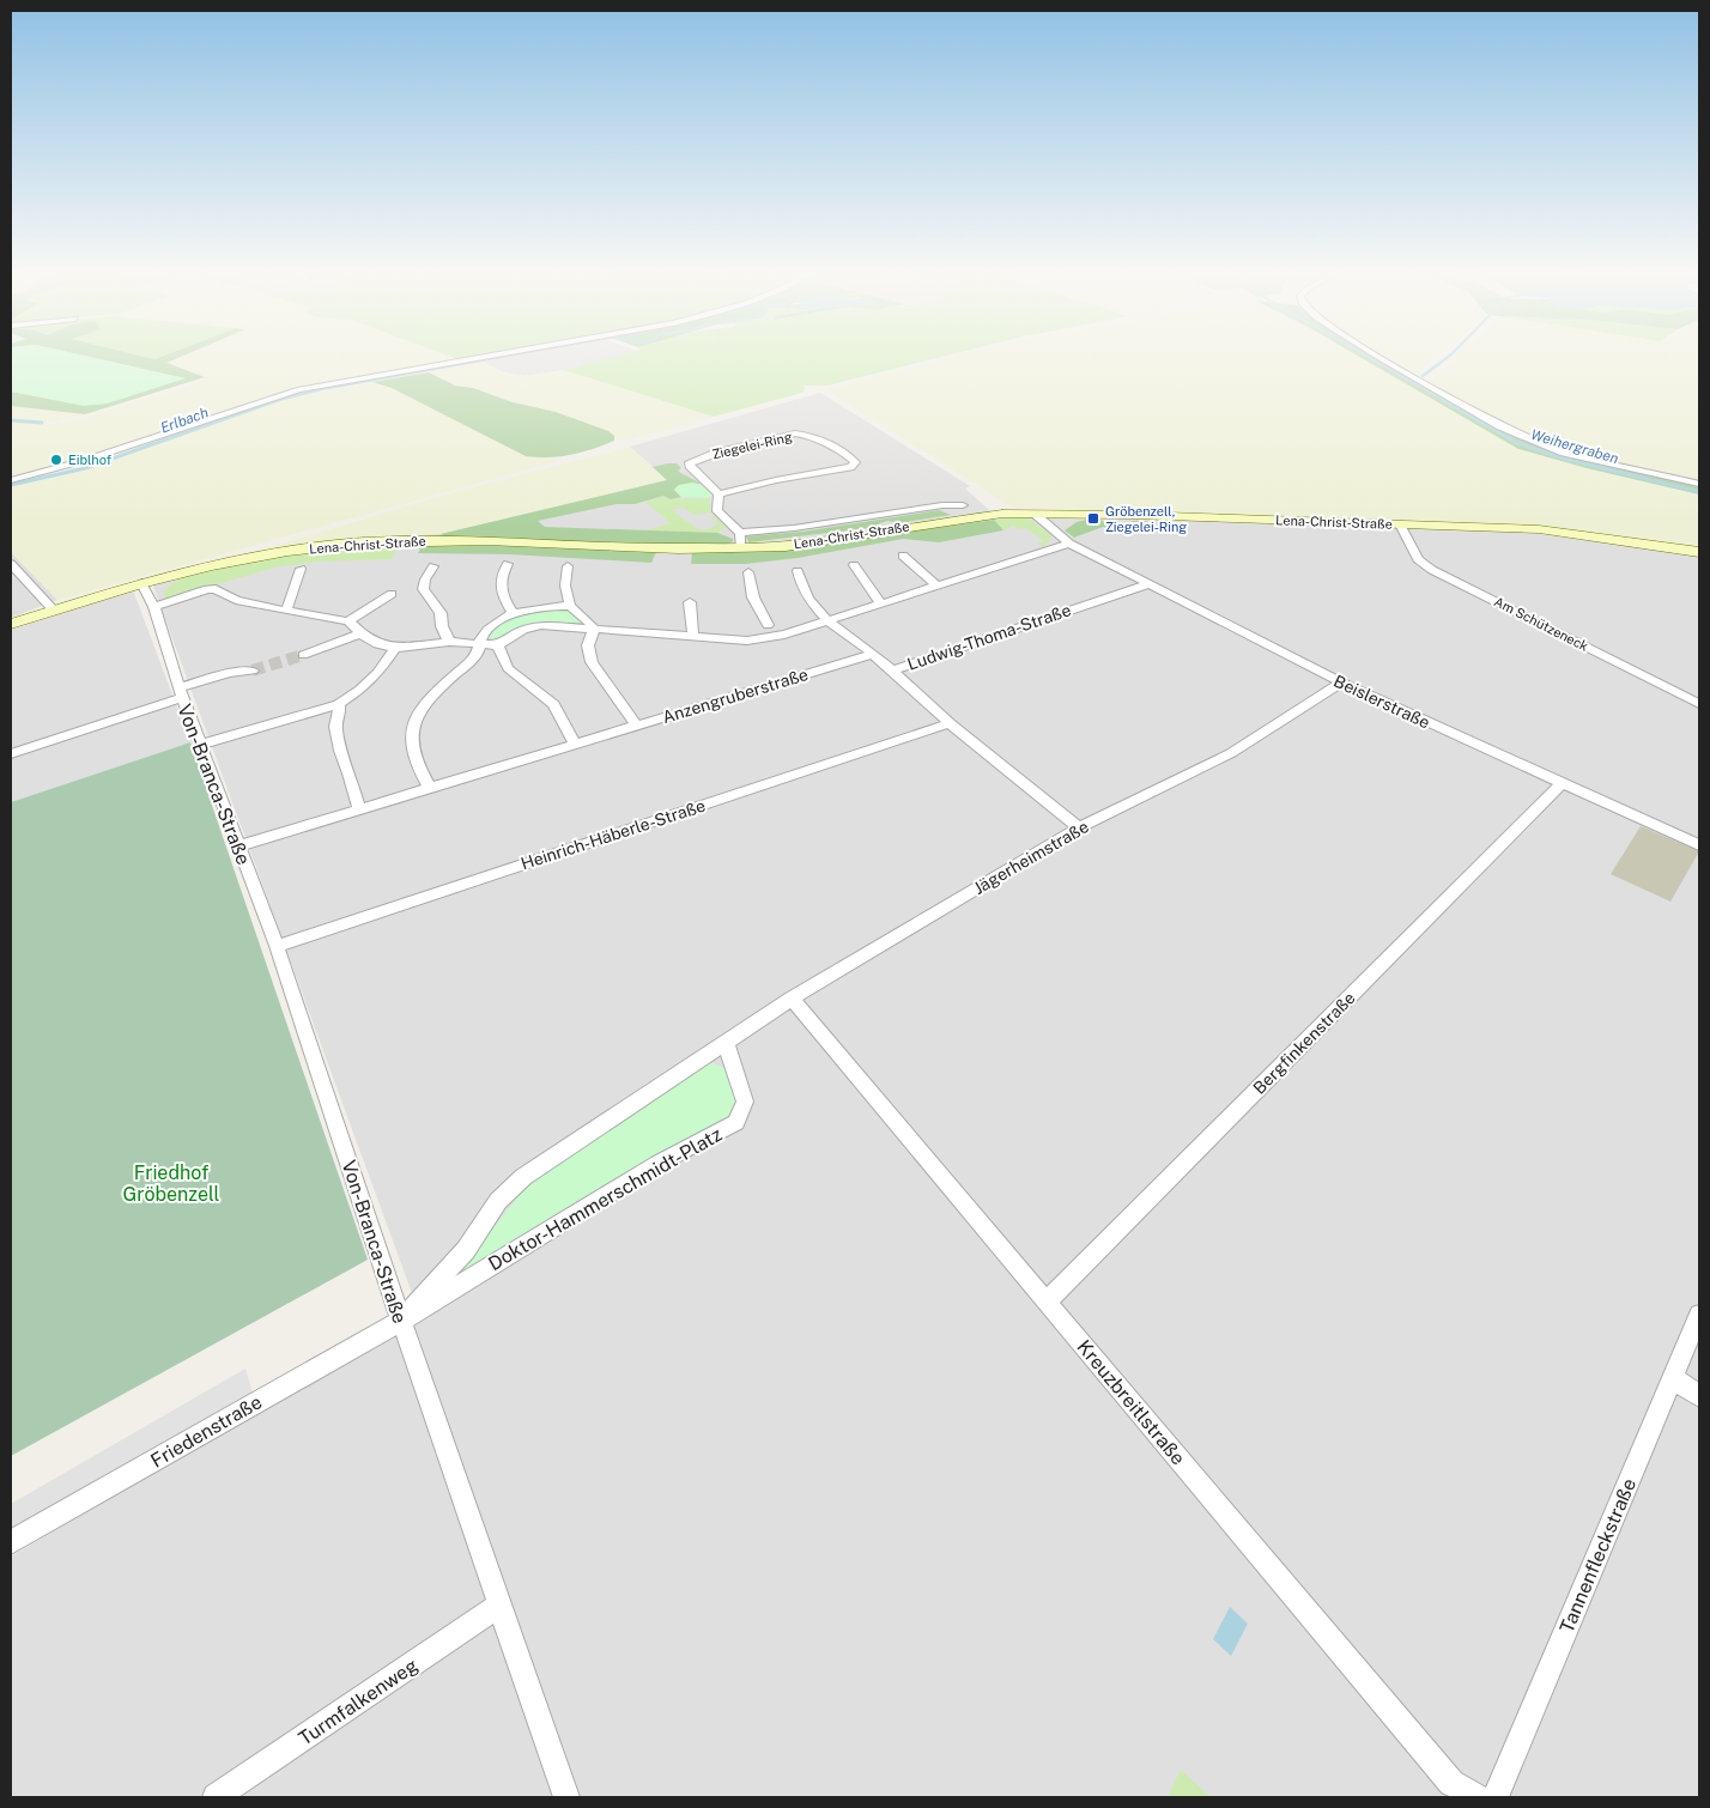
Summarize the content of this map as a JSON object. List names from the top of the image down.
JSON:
{
  "streets": {
    "street": [
      "Ziegelei-Ring",
      "Lena-Christ-Straße",
      "Am Schützeneck",
      "Ludwig-Thoma-Straße",
      "Anzengruberstraße",
      "Beislerstraße",
      "Von-Branca-Straße",
      "Heinrich-Häberle-Straße",
      "Jägerheimstraße",
      "Bergfinkenstraße",
      "Doktor-Hammerschmidt-Platz",
      "Kreuzbreitlstraße",
      "Friedenstraße",
      "Tannenfleckstraße",
      "Turmfalkenweg"
    ]
  },
  "crossings": [
    ["Ziegelei-Ring", "Lena-Christ-Straße"],
    ["Lena-Christ-Straße", "Am Schützeneck"],
    ["Lena-Christ-Straße", "Beislerstraße"],
    ["Lena-Christ-Straße", "Von-Branca-Straße"],
    ["Ludwig-Thoma-Straße", "Beislerstraße"],
    ["Ludwig-Thoma-Straße", "Heinrich-Häberle-Straße"],
    ["Ludwig-Thoma-Straße", "Jägerheimstraße"],
    ["Anzengruberstraße", "Von-Branca-Straße"],
    ["Beislerstraße", "Jägerheimstraße"],
    ["Beislerstraße", "Bergfinkenstraße"],
    ["Von-Branca-Straße", "Heinrich-Häberle-Straße"],
    ["Von-Branca-Straße", "Doktor-Hammerschmidt-Platz"],
    ["Von-Branca-Straße", "Friedenstraße"],
    ["Von-Branca-Straße", "Turmfalkenweg"],
    ["Jägerheimstraße", "Doktor-Hammerschmidt-Platz"],
    ["Jägerheimstraße", "Kreuzbreitlstraße"],
    ["Bergfinkenstraße", "Kreuzbreitlstraße"],
    ["Doktor-Hammerschmidt-Platz", "Friedenstraße"]
  ],
  "water": ["Erlbach", "Weihergraben"],
  "parks": ["Friedhof Gröbenzell"],
  "places": {
    "other": ["Eiblhof"],
    "transit": ["Gröbenzell, Ziegelei-Ring"]
  }
}
